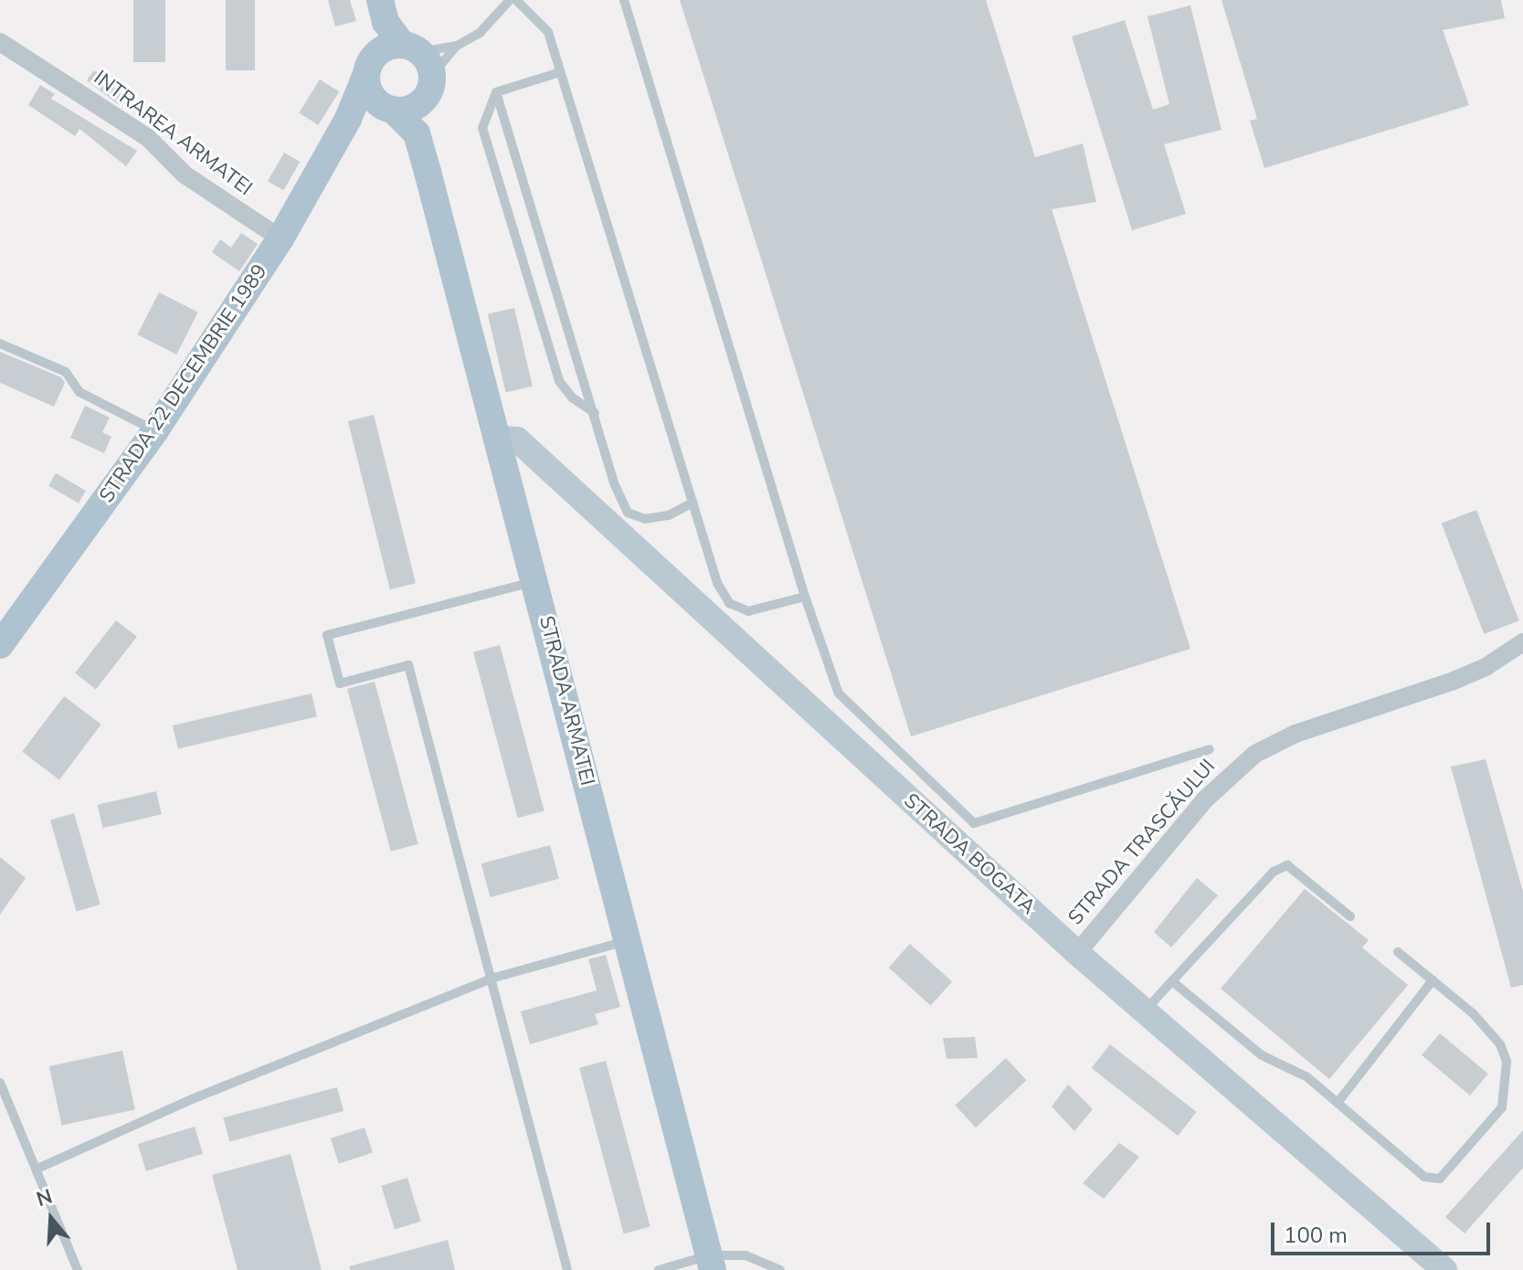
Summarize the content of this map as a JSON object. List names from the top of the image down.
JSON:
{
  "streets": {
    "main road": ["STRADA 22 DECEMBRIE 1989", "STRADA ARMATEI", "STRADA BOGATA"],
    "street": ["INTRAREA ARMATEI", "STRADA TRASCĂULUI"]
  },
  "crossings": [
    ["INTRAREA ARMATEI", "STRADA 22 DECEMBRIE 1989"],
    ["STRADA 22 DECEMBRIE 1989", "STRADA ARMATEI"],
    ["STRADA ARMATEI", "STRADA BOGATA"],
    ["STRADA TRASCĂULUI", "STRADA BOGATA"]
  ],
  "scale_bar": "100 m",
  "north": "top"
}
